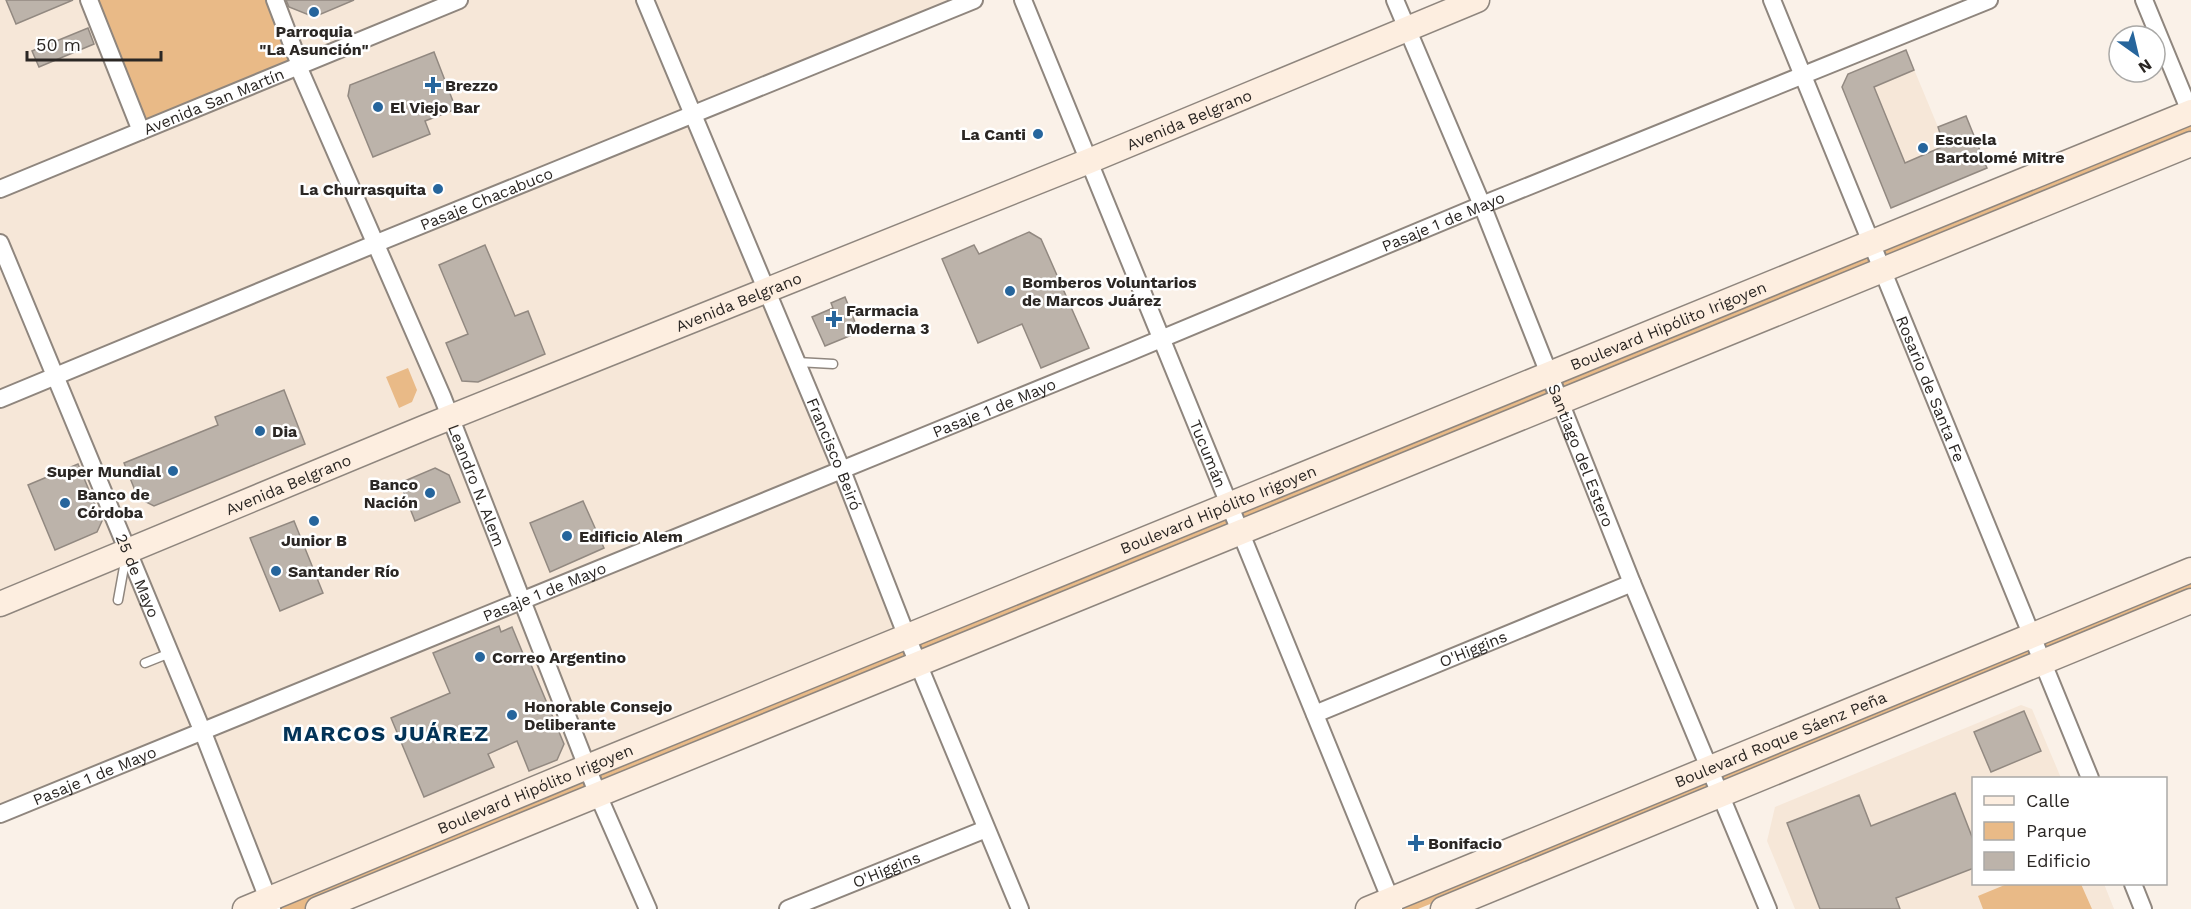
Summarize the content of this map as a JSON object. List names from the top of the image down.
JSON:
{
  "streets": {
    "street": [
      "Avenida San Martín",
      "Avenida Belgrano",
      "Pasaje Chacabuco",
      "Pasaje 1 de Mayo",
      "Boulevard Hipólito Irigoyen",
      "Rosario de Santa Fe",
      "Francisco Beiró",
      "Tucumán",
      "Santiago del Estero",
      "Leandro N. Alem",
      "25 de Mayo",
      "O'Higgins",
      "Boulevard Roque Sáenz Peña"
    ]
  },
  "crossings": [
    ["Avenida San Martín", "Leandro N. Alem"],
    ["Avenida Belgrano", "Francisco Beiró"],
    ["Avenida Belgrano", "Tucumán"],
    ["Avenida Belgrano", "Santiago del Estero"],
    ["Avenida Belgrano", "Leandro N. Alem"],
    ["Avenida Belgrano", "25 de Mayo"],
    ["Pasaje Chacabuco", "Francisco Beiró"],
    ["Pasaje Chacabuco", "Leandro N. Alem"],
    ["Pasaje Chacabuco", "25 de Mayo"],
    ["Pasaje 1 de Mayo", "Rosario de Santa Fe"],
    ["Pasaje 1 de Mayo", "Francisco Beiró"],
    ["Pasaje 1 de Mayo", "Tucumán"],
    ["Pasaje 1 de Mayo", "Santiago del Estero"],
    ["Pasaje 1 de Mayo", "Leandro N. Alem"],
    ["Pasaje 1 de Mayo", "25 de Mayo"],
    ["Boulevard Hipólito Irigoyen", "Rosario de Santa Fe"],
    ["Boulevard Hipólito Irigoyen", "Francisco Beiró"],
    ["Boulevard Hipólito Irigoyen", "Tucumán"],
    ["Boulevard Hipólito Irigoyen", "Santiago del Estero"],
    ["Boulevard Hipólito Irigoyen", "Leandro N. Alem"],
    ["Boulevard Hipólito Irigoyen", "25 de Mayo"],
    ["Rosario de Santa Fe", "Boulevard Roque Sáenz Peña"],
    ["Francisco Beiró", "O'Higgins"],
    ["Tucumán", "O'Higgins"],
    ["Tucumán", "Boulevard Roque Sáenz Peña"],
    ["Santiago del Estero", "O'Higgins"],
    ["Santiago del Estero", "Boulevard Roque Sáenz Peña"]
  ],
  "districts": ["MARCOS JUÁREZ"],
  "places": {
    "other": [
      "Parroquia \"La Asunción\"",
      "El Viejo Bar",
      "La Canti",
      "Escuela Bartolomé Mitre",
      "La Churrasquita",
      "Bomberos Voluntarios de Marcos Juárez",
      "Dia",
      "Super Mundial",
      "Banco Nación",
      "Banco de Córdoba",
      "Junior B",
      "Edificio Alem",
      "Santander Río",
      "Correo Argentino",
      "Honorable Consejo Deliberante"
    ],
    "health": ["Brezzo", "Farmacia Moderna 3", "Bonifacio"]
  },
  "legend": ["Calle", "Parque", "Edificio"],
  "scale_bar": "50 m",
  "north": "bottom right"
}
